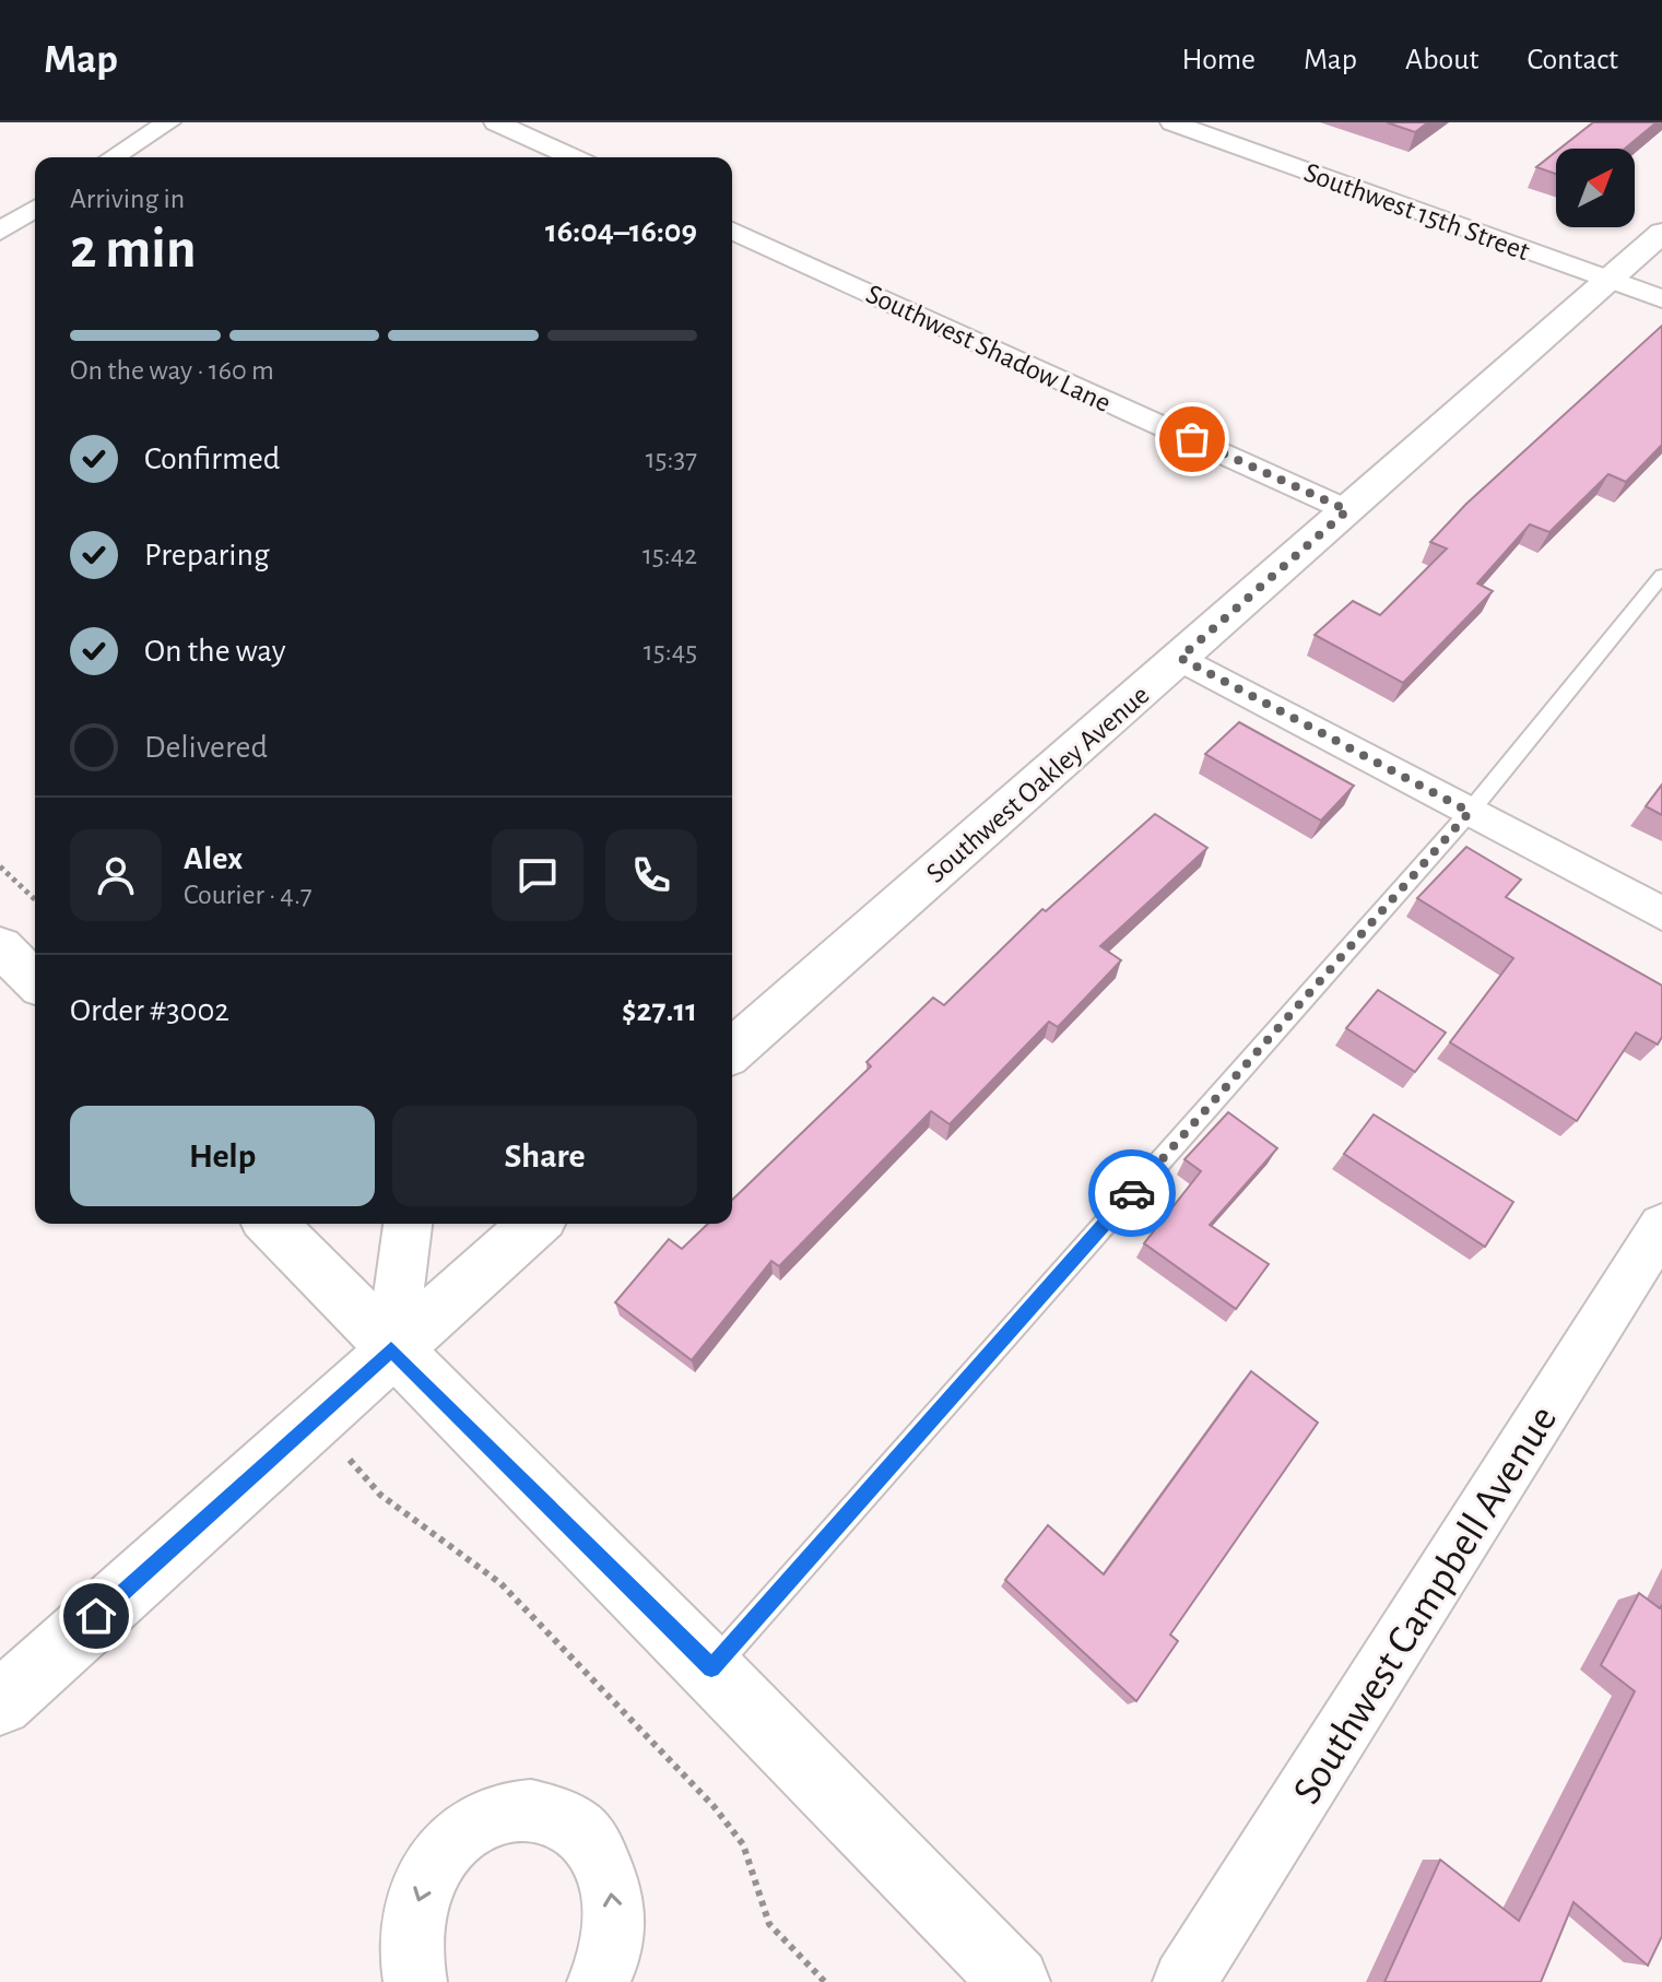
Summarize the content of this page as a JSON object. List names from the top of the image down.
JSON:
{
  "streets": {
    "street": [
      "Southwest 15th Street",
      "Southwest Shadow Lane",
      "Southwest Oakley Avenue",
      "Southwest Campbell Avenue"
    ]
  },
  "crossings": [
    ["Southwest 15th Street", "Southwest Oakley Avenue"],
    ["Southwest Shadow Lane", "Southwest Oakley Avenue"]
  ],
  "north": "top right",
  "page": {
    "header": "Map",
    "nav": [
      "Home",
      "Map",
      "About",
      "Contact"
    ],
    "heading": ["2 min", "Arriving in", "16:04–16:09"],
    "panel": [
      "Alex",
      "Courier · 4.7",
      "Order #3002",
      "$27.11"
    ],
    "bar": "On the way · 160 m",
    "list": [
      ["Confirmed", "15:37"],
      ["Preparing", "15:42"],
      ["On the way", "15:45"],
      "Delivered"
    ],
    "buttons": ["Help", "Share"]
  }
}
